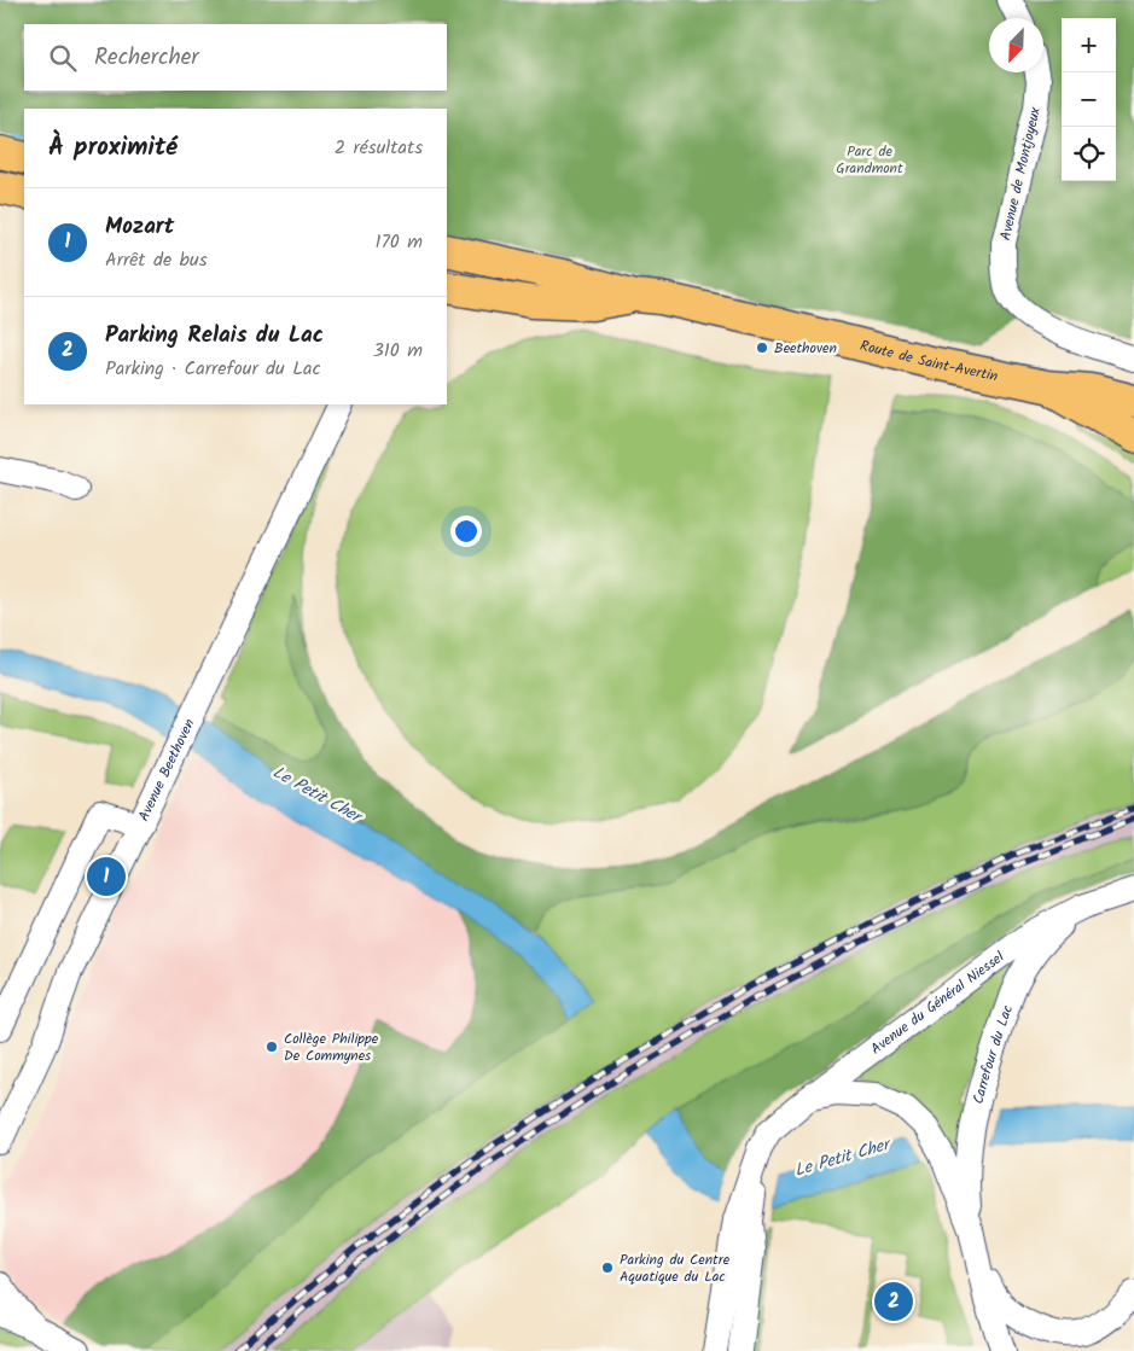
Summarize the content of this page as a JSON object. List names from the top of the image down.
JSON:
{
  "streets": {
    "main road": ["Route de Saint-Avertin"],
    "street": [
      "Avenue de Montjoyeux",
      "Avenue Beethoven",
      "Avenue du Général Niessel",
      "Carrefour du Lac"
    ]
  },
  "crossings": [
    ["Avenue du Général Niessel", "Carrefour du Lac"]
  ],
  "water": ["Le Petit Cher"],
  "parks": ["Parc de Grandmont"],
  "places": ["Beethoven", "Collège Philippe De Commynes", "Parking du Centre Aquatique du Lac"],
  "north": "bottom left",
  "page": {
    "map_buttons": ["+", "−"],
    "search": "Rechercher",
    "heading": ["À proximité", "2 résultats"],
    "list": [
      {
        "mark": "1",
        "name": "Mozart",
        "note": "Arrêt de bus",
        "value": "170 m"
      },
      {
        "mark": "2",
        "name": "Parking Relais du Lac",
        "note": "Parking · Carrefour du Lac",
        "value": "310 m"
      }
    ],
    "pins": ["1", "2"]
  }
}
